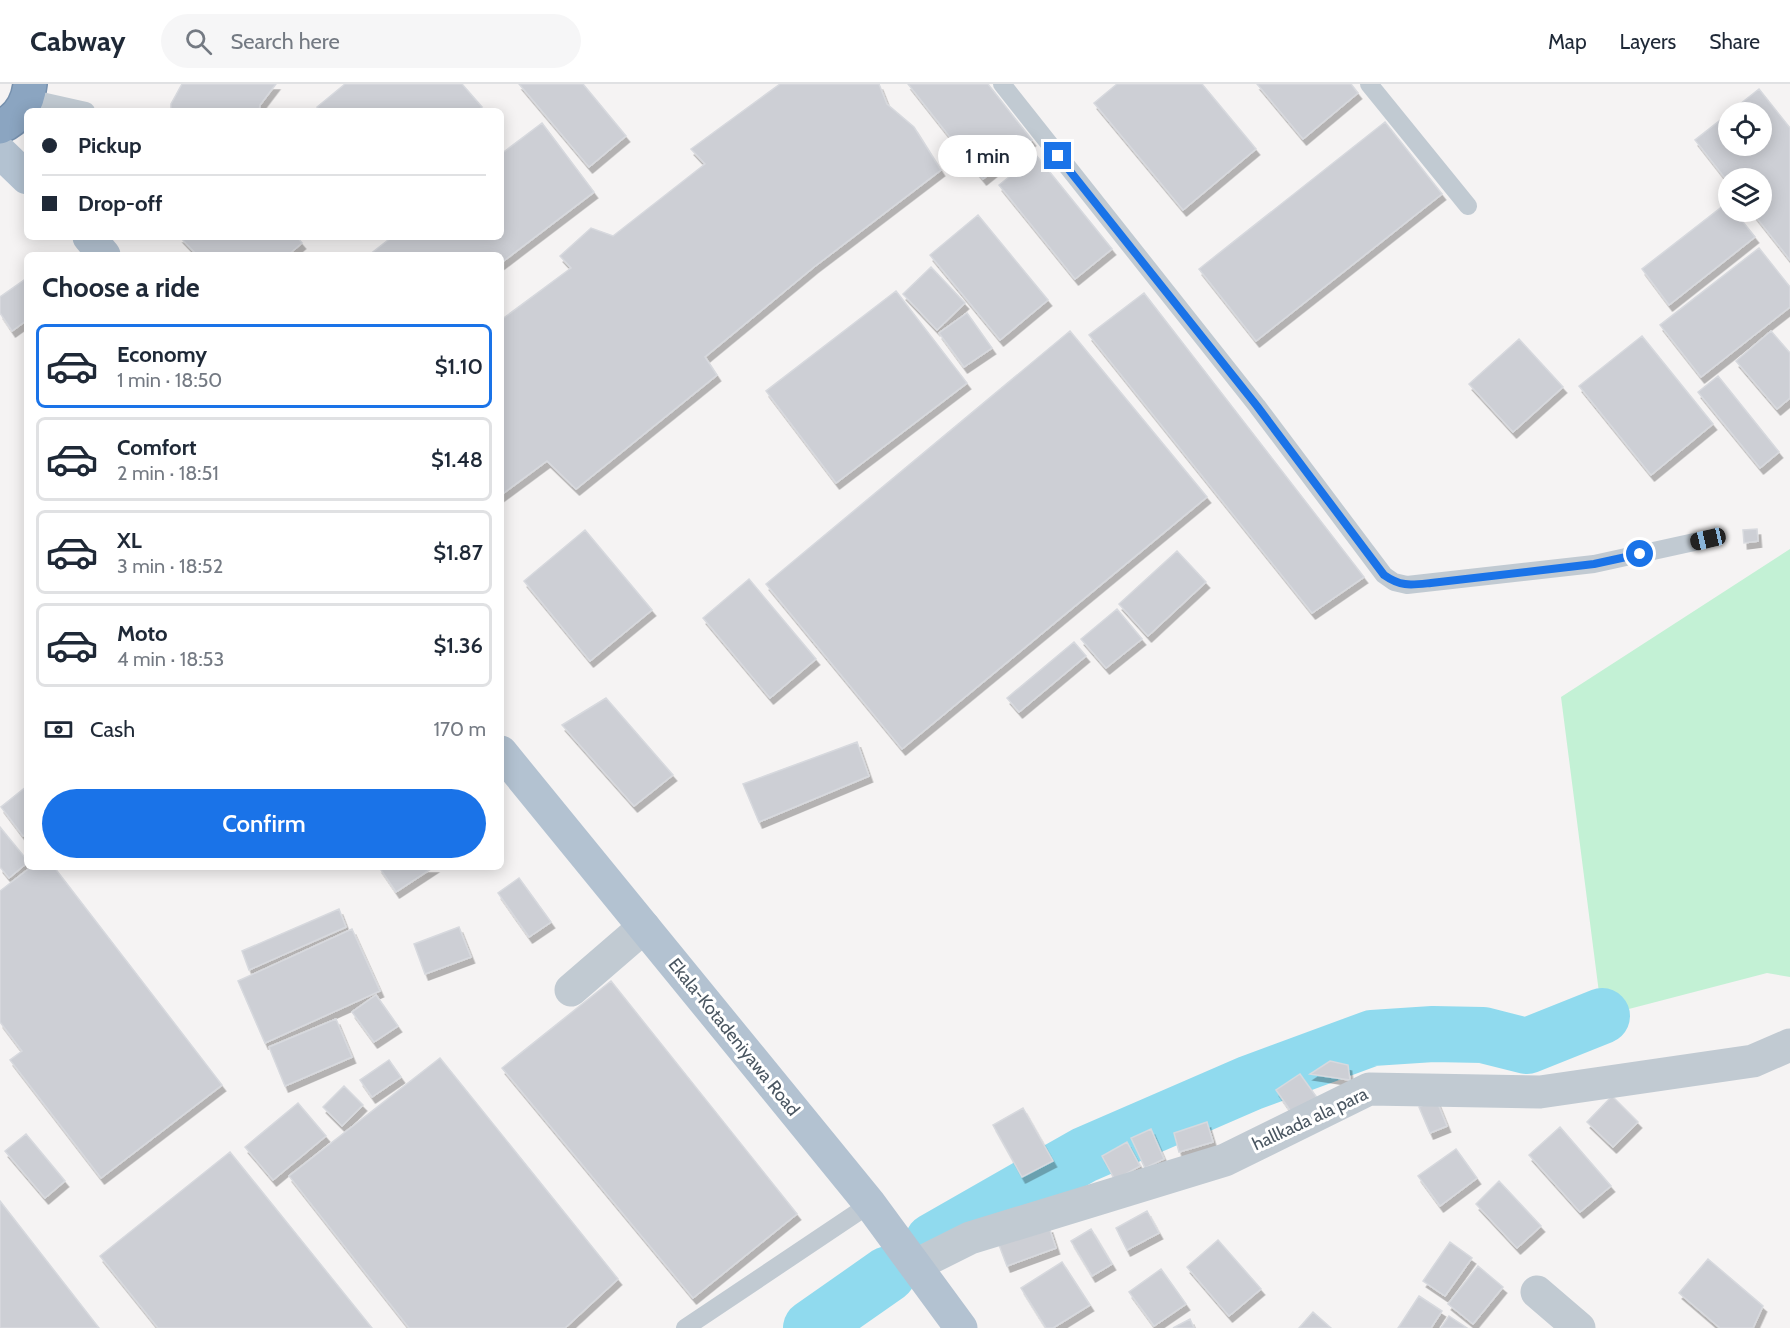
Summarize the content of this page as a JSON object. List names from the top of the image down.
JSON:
{
  "streets": {
    "main road": ["Ekala-Kotadeniyawa Road"],
    "street": ["hallkada ala para"]
  },
  "crossings": [
    ["Ekala-Kotadeniyawa Road", "hallkada ala para"]
  ],
  "page": {
    "header": "Cabway",
    "search": "Search here",
    "nav": ["Map", "Layers", "Share"],
    "banner": ["Pickup", "Drop-off"],
    "bubble": "1 min",
    "heading": "Choose a ride",
    "list": [
      {
        "name": "Economy",
        "note": "1 min · 18:50",
        "value": "$1.10"
      },
      {
        "name": "Comfort",
        "note": "2 min · 18:51",
        "value": "$1.48"
      },
      {
        "name": "XL",
        "note": "3 min · 18:52",
        "value": "$1.87"
      },
      {
        "name": "Moto",
        "note": "4 min · 18:53",
        "value": "$1.36"
      }
    ],
    "pay": ["Cash", "170 m"],
    "buttons": "Confirm"
  }
}
